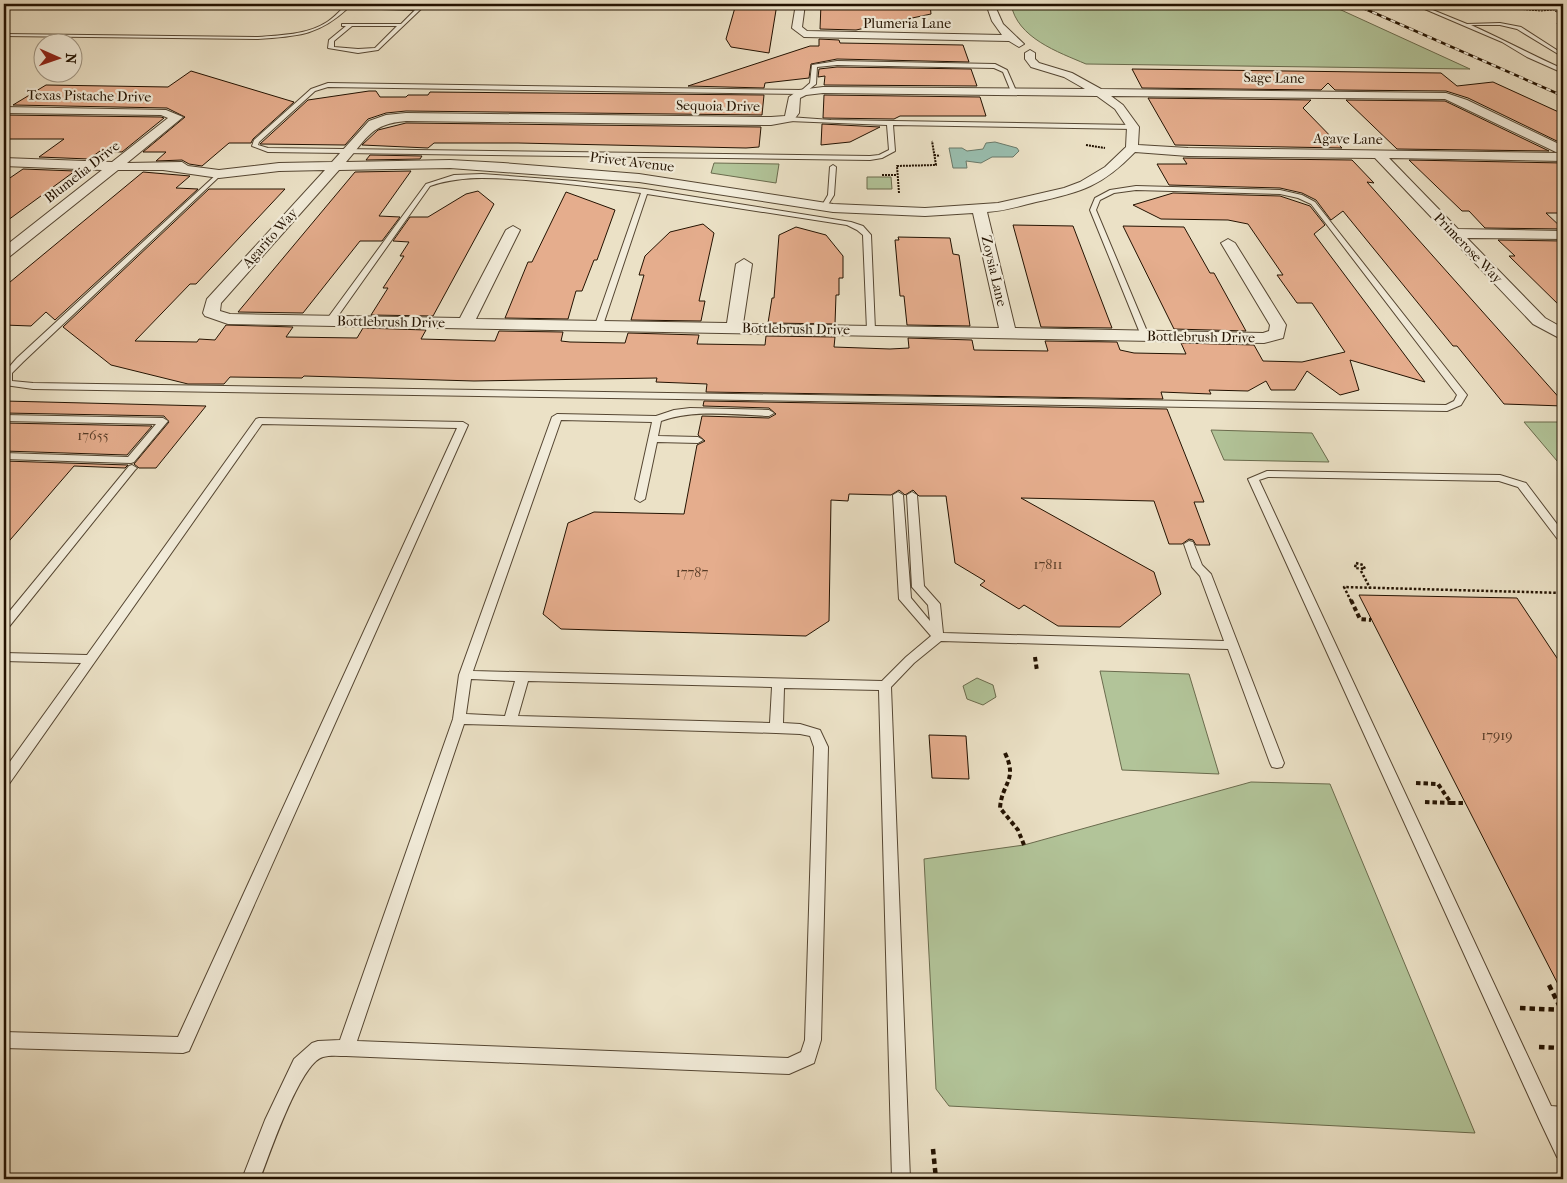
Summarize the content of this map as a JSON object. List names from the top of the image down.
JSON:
{
  "streets": {
    "street": [
      "Plumeria Lane",
      "Sage Lane",
      "Texas Pistache Drive",
      "Sequoia Drive",
      "Agave Lane",
      "Privet Avenue",
      "Blumelia Drive",
      "Agarito Way",
      "Primerose Way",
      "Zoysia Lane",
      "Bottlebrush Drive"
    ]
  },
  "crossings": [
    ["Texas Pistache Drive", "Blumelia Drive"],
    ["Sequoia Drive", "Privet Avenue"],
    ["Sequoia Drive", "Agarito Way"],
    ["Agave Lane", "Privet Avenue"],
    ["Agave Lane", "Primerose Way"],
    ["Privet Avenue", "Blumelia Drive"],
    ["Privet Avenue", "Agarito Way"],
    ["Privet Avenue", "Zoysia Lane"],
    ["Agarito Way", "Bottlebrush Drive"],
    ["Zoysia Lane", "Bottlebrush Drive"]
  ],
  "house_numbers": [
    "17655",
    "17811",
    "17787",
    "17919"
  ],
  "north": "right"
}
